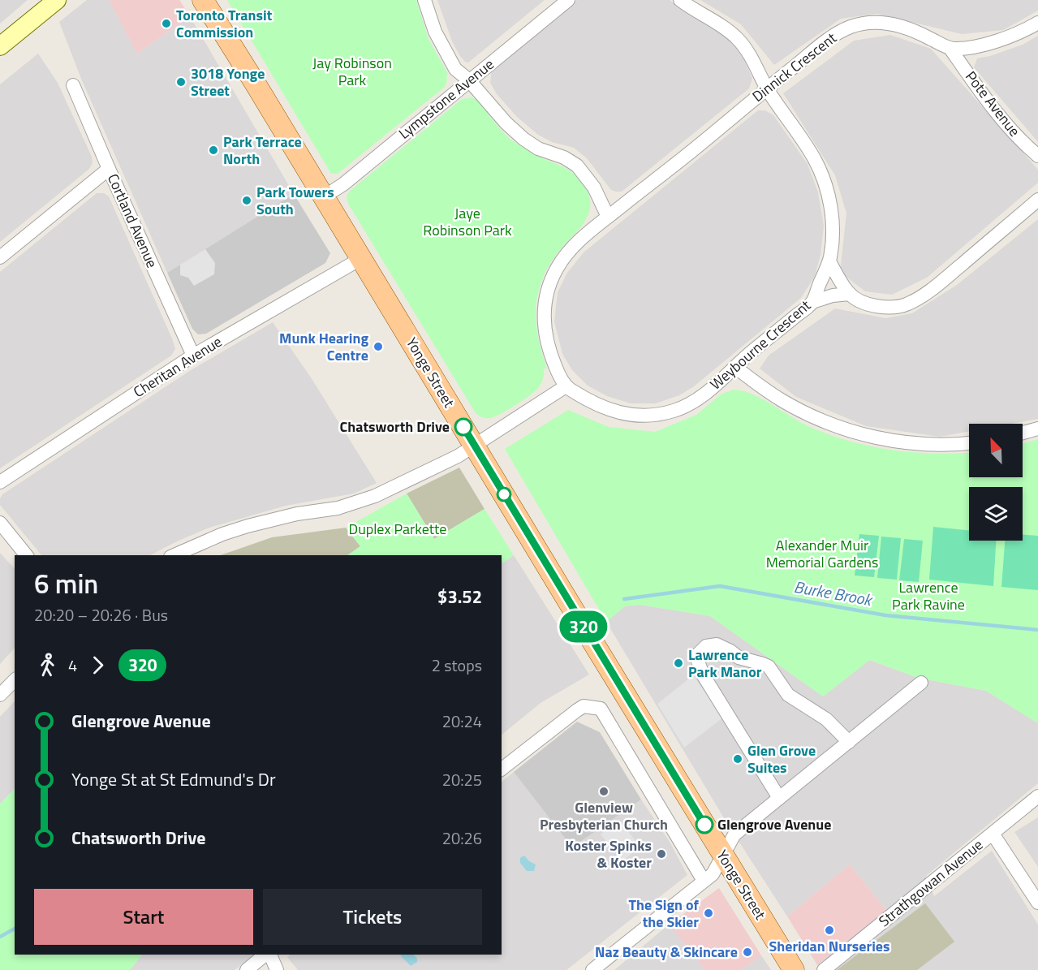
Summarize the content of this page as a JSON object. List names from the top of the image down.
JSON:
{
  "streets": {
    "main road": ["Yonge Street"],
    "street": [
      "Dinnick Crescent",
      "Lympstone Avenue",
      "Pote Avenue",
      "Cortland Avenue",
      "Weybourne Crescent",
      "Cheritan Avenue",
      "Strathgowan Avenue"
    ]
  },
  "crossings": [
    ["Dinnick Crescent", "Pote Avenue"],
    ["Dinnick Crescent", "Weybourne Crescent"],
    ["Lympstone Avenue", "Yonge Street"],
    ["Cortland Avenue", "Cheritan Avenue"],
    ["Cheritan Avenue", "Yonge Street"]
  ],
  "water": ["Burke Brook"],
  "parks": [
    "Jay Robinson Park",
    "Jaye Robinson Park",
    "Duplex Parkette",
    "Alexander Muir Memorial Gardens",
    "Lawrence Park Ravine"
  ],
  "places": [
    "Toronto Transit Commission",
    "3018 Yonge Street",
    "Park Terrace North",
    "Park Towers South",
    "Munk Hearing Centre",
    "Chatsworth Drive",
    "Lawrence Park Manor",
    "Glen Grove Suites",
    "Glenview Presbyterian Church",
    "Glengrove Avenue",
    "Koster Spinks & Koster",
    "The Sign of the Skier",
    "Sheridan Nurseries",
    "Naz Beauty & Skincare"
  ],
  "lines": ["bus line 320"],
  "north": "top left",
  "page": {
    "on_map": "320",
    "heading": ["6 min", "20:20 – 20:26 · Bus", "$3.52"],
    "legs": ["4", "320", "2 stops"],
    "list": [
      {
        "name": "Glengrove Avenue",
        "value": "20:24"
      },
      {
        "name": "Yonge St at St Edmund's Dr",
        "value": "20:25"
      },
      {
        "name": "Chatsworth Drive",
        "value": "20:26"
      }
    ],
    "buttons": ["Start", "Tickets"]
  }
}
